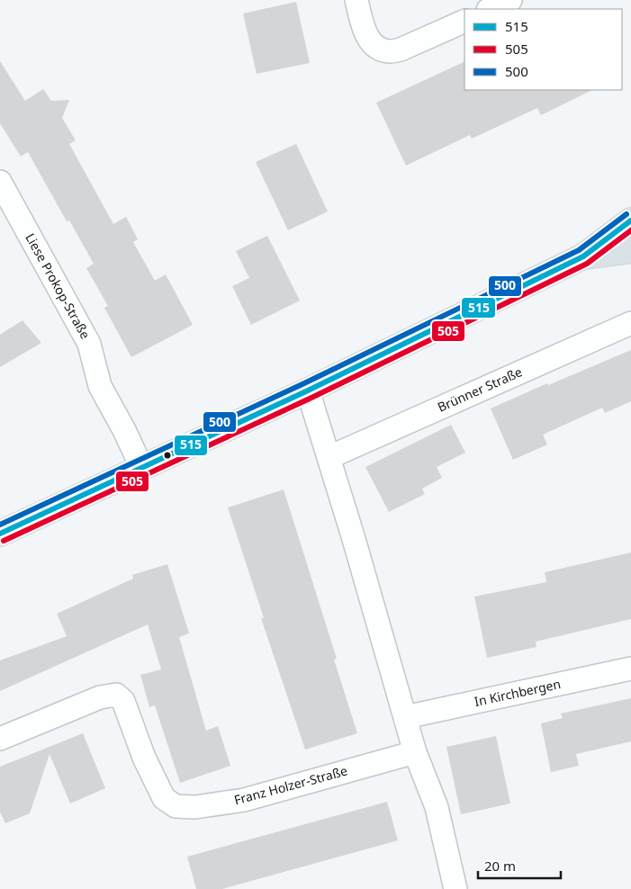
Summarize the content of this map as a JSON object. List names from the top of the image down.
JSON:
{
  "streets": {
    "street": [
      "Liese Prokop-Straße",
      "Brünner Straße",
      "In Kirchbergen",
      "Franz Holzer-Straße"
    ]
  },
  "lines": ["transit line 500", "transit line 515", "transit line 505"],
  "legend": ["515", "505", "500"],
  "scale_bar": "20 m"
}
